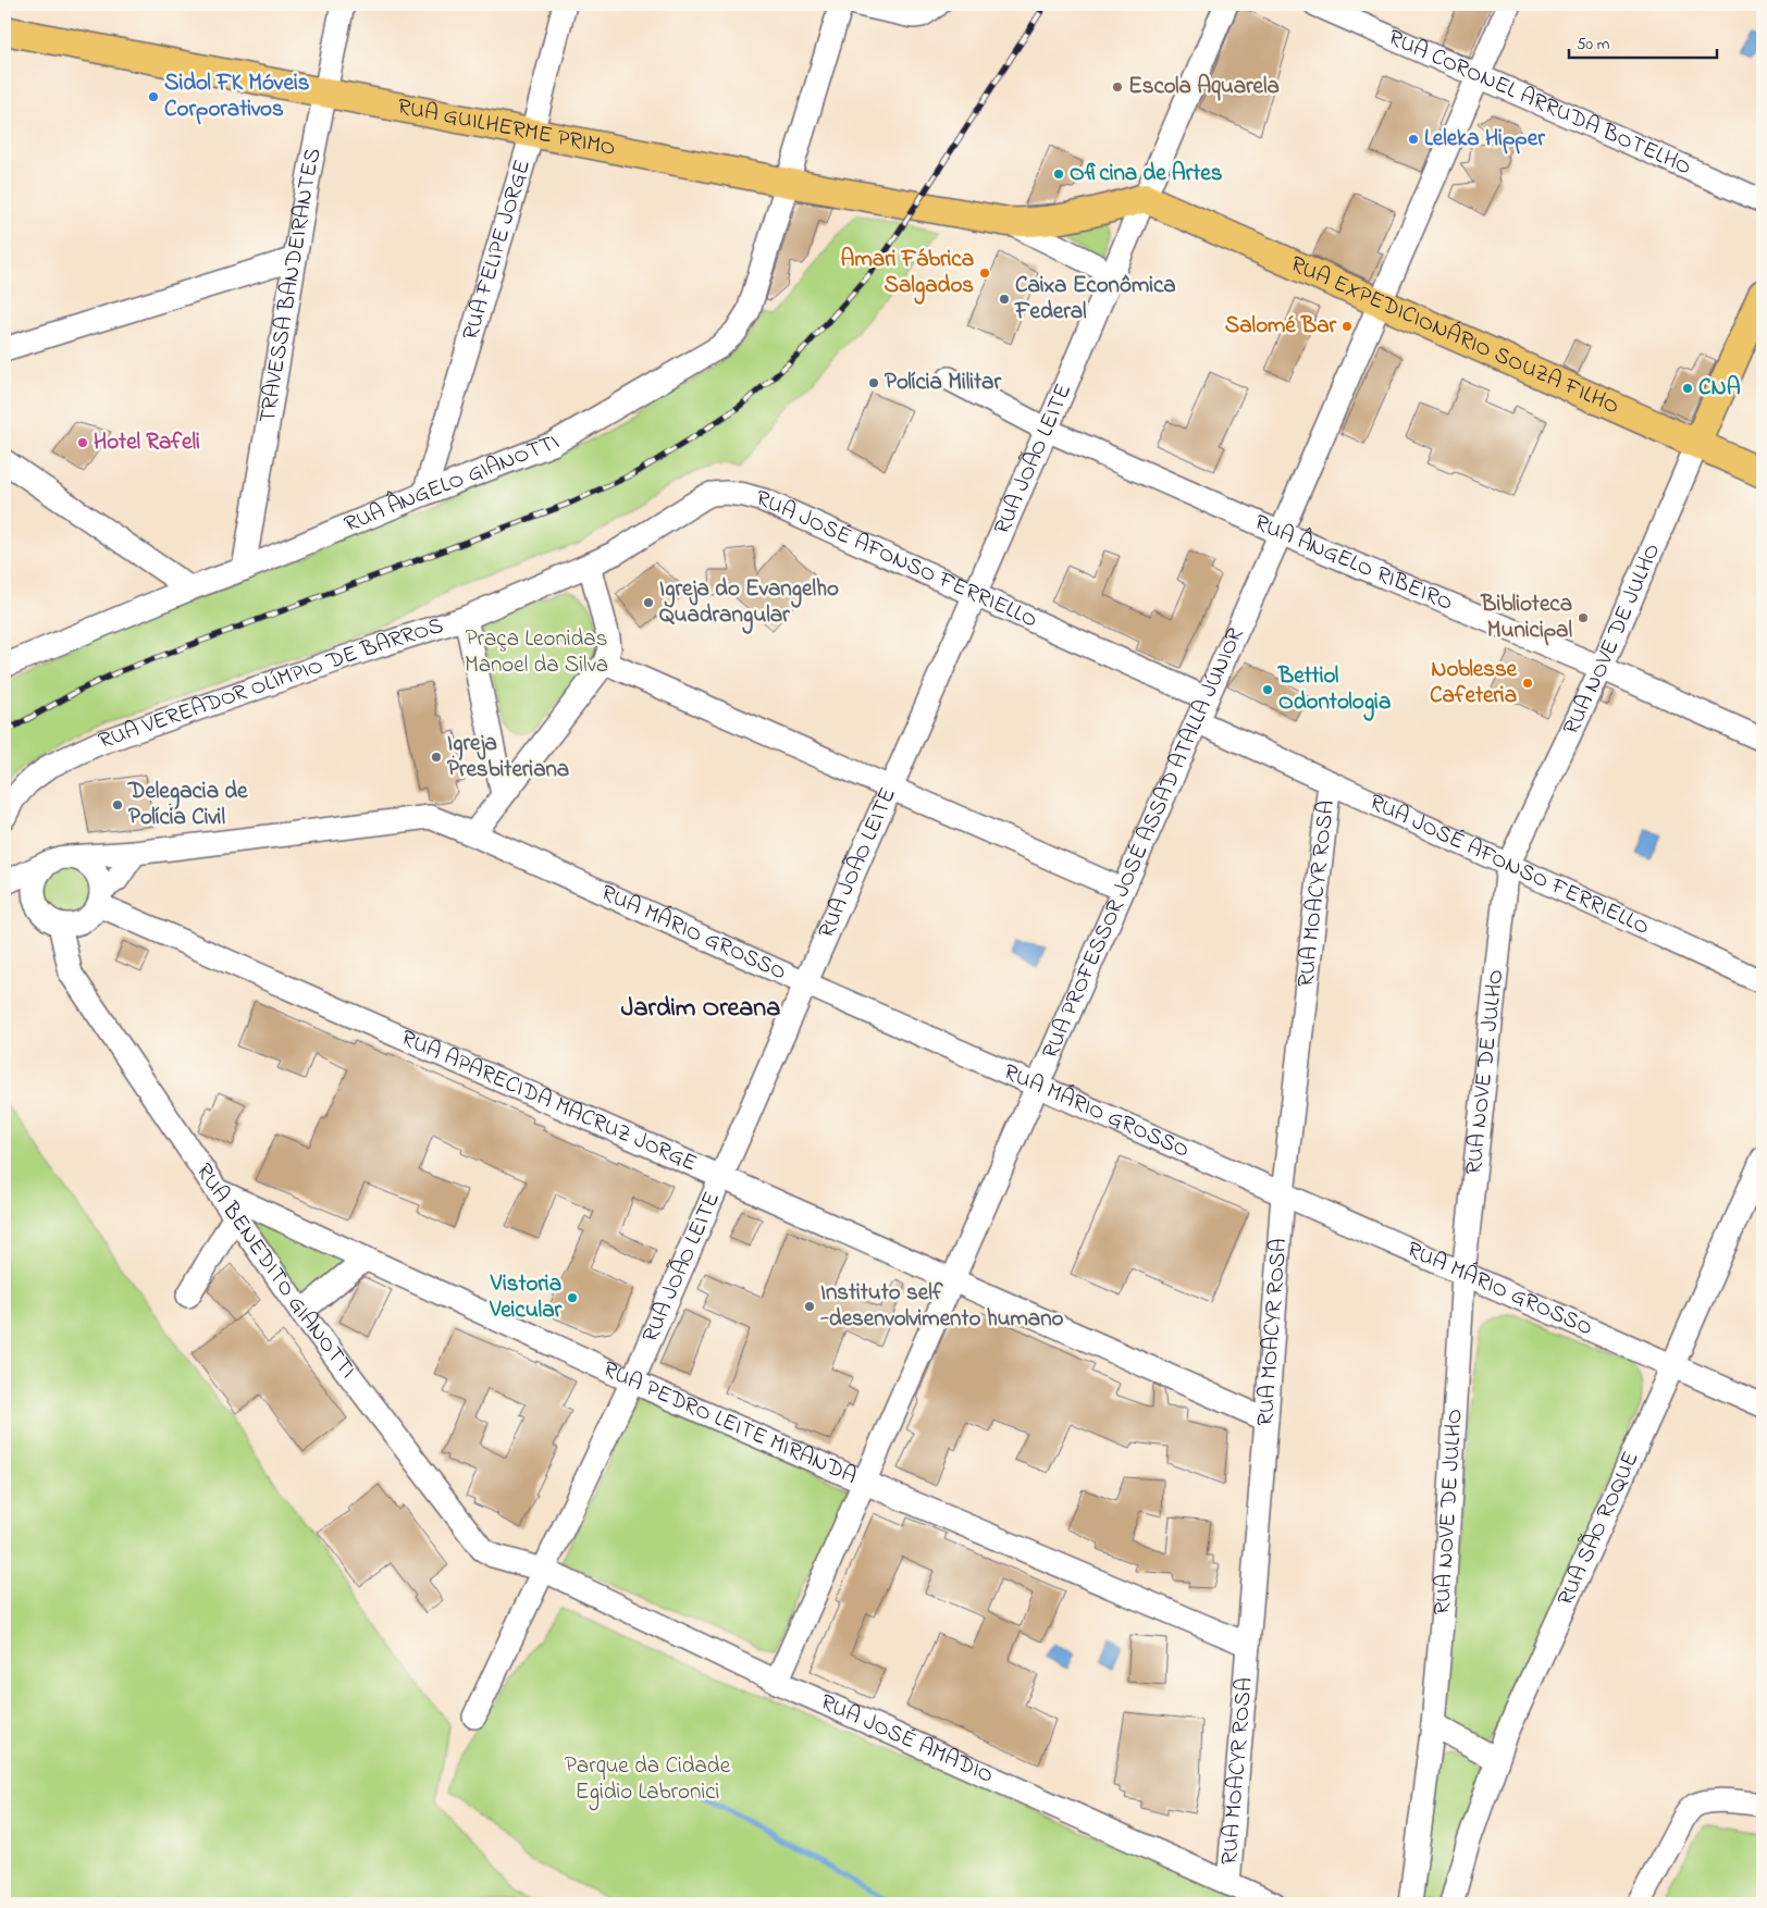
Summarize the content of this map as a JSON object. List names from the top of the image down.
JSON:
{
  "streets": {
    "main road": ["RUA GUILHERME PRIMO", "RUA EXPEDICIONÁRIO SOUZA FILHO", "RUA NOVE DE JULHO"],
    "street": [
      "RUA CORONEL ARRUDA BOTELHO",
      "RUA FELIPE JORGE",
      "TRAVESSA BANDEIRANTES",
      "RUA JOÃO LEITE",
      "RUA ÂNGELO GIANOTTI",
      "RUA JOSÉ AFONSO FERRIELLO",
      "RUA ÂNGELO RIBEIRO",
      "RUA VEREADOR OLÍMPIO DE BARROS",
      "RUA PROFESSOR JOSÉ ASSAD ATALLA JÚNIOR",
      "RUA MOACYR ROSA",
      "RUA MÁRIO GROSSO",
      "RUA APARECIDA MACRUZ JORGE",
      "RUA BENEDITO GIANOTTI",
      "RUA PEDRO LEITE MIRANDA",
      "RUA SÃO ROQUE",
      "RUA JOSÉ AMADIO"
    ]
  },
  "crossings": [
    ["RUA CORONEL ARRUDA BOTELHO", "RUA PROFESSOR JOSÉ ASSAD ATALLA JÚNIOR"],
    ["RUA GUILHERME PRIMO", "RUA FELIPE JORGE"],
    ["RUA GUILHERME PRIMO", "TRAVESSA BANDEIRANTES"],
    ["RUA GUILHERME PRIMO", "RUA EXPEDICIONÁRIO SOUZA FILHO"],
    ["RUA GUILHERME PRIMO", "RUA JOÃO LEITE"],
    ["RUA GUILHERME PRIMO", "RUA ÂNGELO GIANOTTI"],
    ["RUA FELIPE JORGE", "RUA ÂNGELO GIANOTTI"],
    ["TRAVESSA BANDEIRANTES", "RUA ÂNGELO GIANOTTI"],
    ["RUA EXPEDICIONÁRIO SOUZA FILHO", "RUA JOÃO LEITE"],
    ["RUA EXPEDICIONÁRIO SOUZA FILHO", "RUA NOVE DE JULHO"],
    ["RUA EXPEDICIONÁRIO SOUZA FILHO", "RUA PROFESSOR JOSÉ ASSAD ATALLA JÚNIOR"],
    ["RUA JOÃO LEITE", "RUA JOSÉ AFONSO FERRIELLO"],
    ["RUA JOÃO LEITE", "RUA ÂNGELO RIBEIRO"],
    ["RUA JOÃO LEITE", "RUA MÁRIO GROSSO"],
    ["RUA JOÃO LEITE", "RUA APARECIDA MACRUZ JORGE"],
    ["RUA JOÃO LEITE", "RUA BENEDITO GIANOTTI"],
    ["RUA JOÃO LEITE", "RUA PEDRO LEITE MIRANDA"],
    ["RUA JOÃO LEITE", "RUA JOSÉ AMADIO"],
    ["RUA JOSÉ AFONSO FERRIELLO", "RUA NOVE DE JULHO"],
    ["RUA JOSÉ AFONSO FERRIELLO", "RUA VEREADOR OLÍMPIO DE BARROS"],
    ["RUA JOSÉ AFONSO FERRIELLO", "RUA PROFESSOR JOSÉ ASSAD ATALLA JÚNIOR"],
    ["RUA JOSÉ AFONSO FERRIELLO", "RUA MOACYR ROSA"],
    ["RUA ÂNGELO RIBEIRO", "RUA NOVE DE JULHO"],
    ["RUA ÂNGELO RIBEIRO", "RUA PROFESSOR JOSÉ ASSAD ATALLA JÚNIOR"],
    ["RUA NOVE DE JULHO", "RUA MÁRIO GROSSO"],
    ["RUA PROFESSOR JOSÉ ASSAD ATALLA JÚNIOR", "RUA MÁRIO GROSSO"],
    ["RUA PROFESSOR JOSÉ ASSAD ATALLA JÚNIOR", "RUA APARECIDA MACRUZ JORGE"],
    ["RUA PROFESSOR JOSÉ ASSAD ATALLA JÚNIOR", "RUA PEDRO LEITE MIRANDA"],
    ["RUA PROFESSOR JOSÉ ASSAD ATALLA JÚNIOR", "RUA JOSÉ AMADIO"],
    ["RUA MOACYR ROSA", "RUA MÁRIO GROSSO"],
    ["RUA MOACYR ROSA", "RUA APARECIDA MACRUZ JORGE"],
    ["RUA MOACYR ROSA", "RUA PEDRO LEITE MIRANDA"],
    ["RUA MOACYR ROSA", "RUA JOSÉ AMADIO"],
    ["RUA MÁRIO GROSSO", "RUA SÃO ROQUE"],
    ["RUA APARECIDA MACRUZ JORGE", "RUA BENEDITO GIANOTTI"],
    ["RUA BENEDITO GIANOTTI", "RUA PEDRO LEITE MIRANDA"],
    ["RUA BENEDITO GIANOTTI", "RUA JOSÉ AMADIO"]
  ],
  "districts": ["Jardim Oreana"],
  "parks": ["Praça Leonidas Manoel da Silva", "Parque da Cidade Egidio Labronici"],
  "places": [
    "Escola Aquarela",
    "Sidol FK Móveis Corporativos",
    "Leleka Hipper",
    "Oficina de Artes",
    "Amari Fábrica Salgados",
    "Caixa Econômica Federal",
    "Salomé Bar",
    "Polícia Militar",
    "CNA",
    "Hotel Rafeli",
    "Igreja do Evangelho Quadrangular",
    "Biblioteca Municipal",
    "Noblesse Cafeteria",
    "Bettiol Odontologia",
    "Igreja Presbiteriana",
    "Delegacia de Polícia Civil",
    "Vistoria Veicular",
    "Instituto self -desenvolvimento humano"
  ],
  "scale_bar": "50 m"
}
